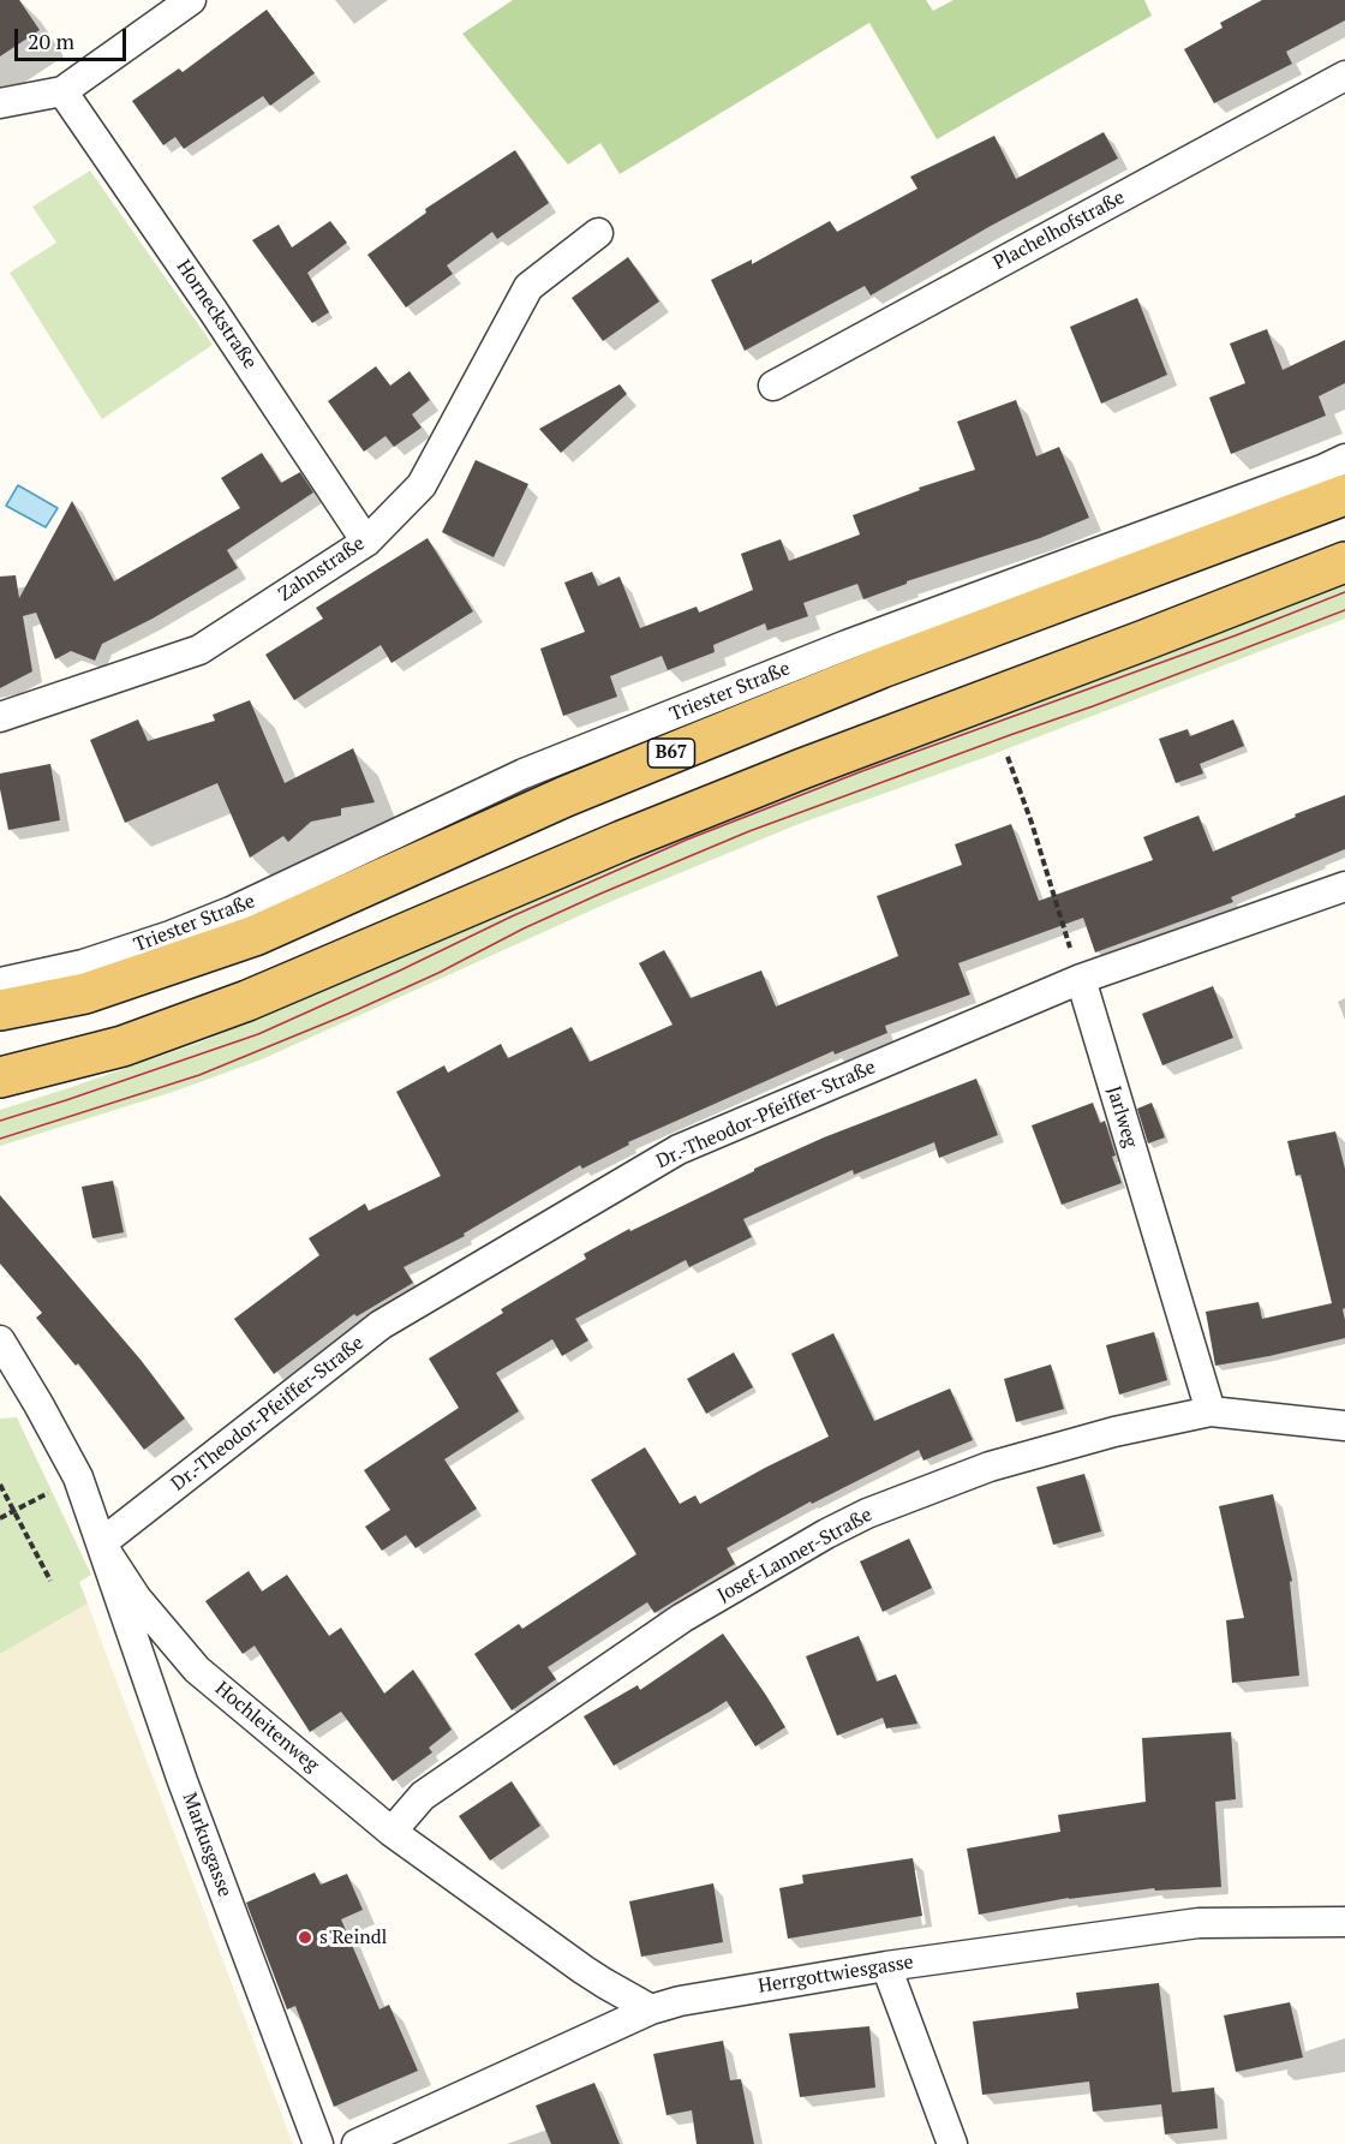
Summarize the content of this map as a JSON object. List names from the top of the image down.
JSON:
{
  "streets": {
    "main road": ["Triester Straße", "B67"],
    "street": [
      "Plachelhofstraße",
      "Horneckstraße",
      "Zahnstraße",
      "Dr.-Theodor-Pfeiffer-Straße",
      "Jarlweg",
      "Josef-Lanner-Straße",
      "Hochleitenweg",
      "Markusgasse",
      "Herrgottwiesgasse"
    ]
  },
  "crossings": [
    ["Horneckstraße", "Zahnstraße"],
    ["Dr.-Theodor-Pfeiffer-Straße", "Jarlweg"],
    ["Dr.-Theodor-Pfeiffer-Straße", "Hochleitenweg"],
    ["Dr.-Theodor-Pfeiffer-Straße", "Markusgasse"],
    ["Jarlweg", "Josef-Lanner-Straße"],
    ["Josef-Lanner-Straße", "Hochleitenweg"],
    ["Hochleitenweg", "Markusgasse"],
    ["Hochleitenweg", "Herrgottwiesgasse"]
  ],
  "places": ["s'Reindl"],
  "scale_bar": "20 m"
}
